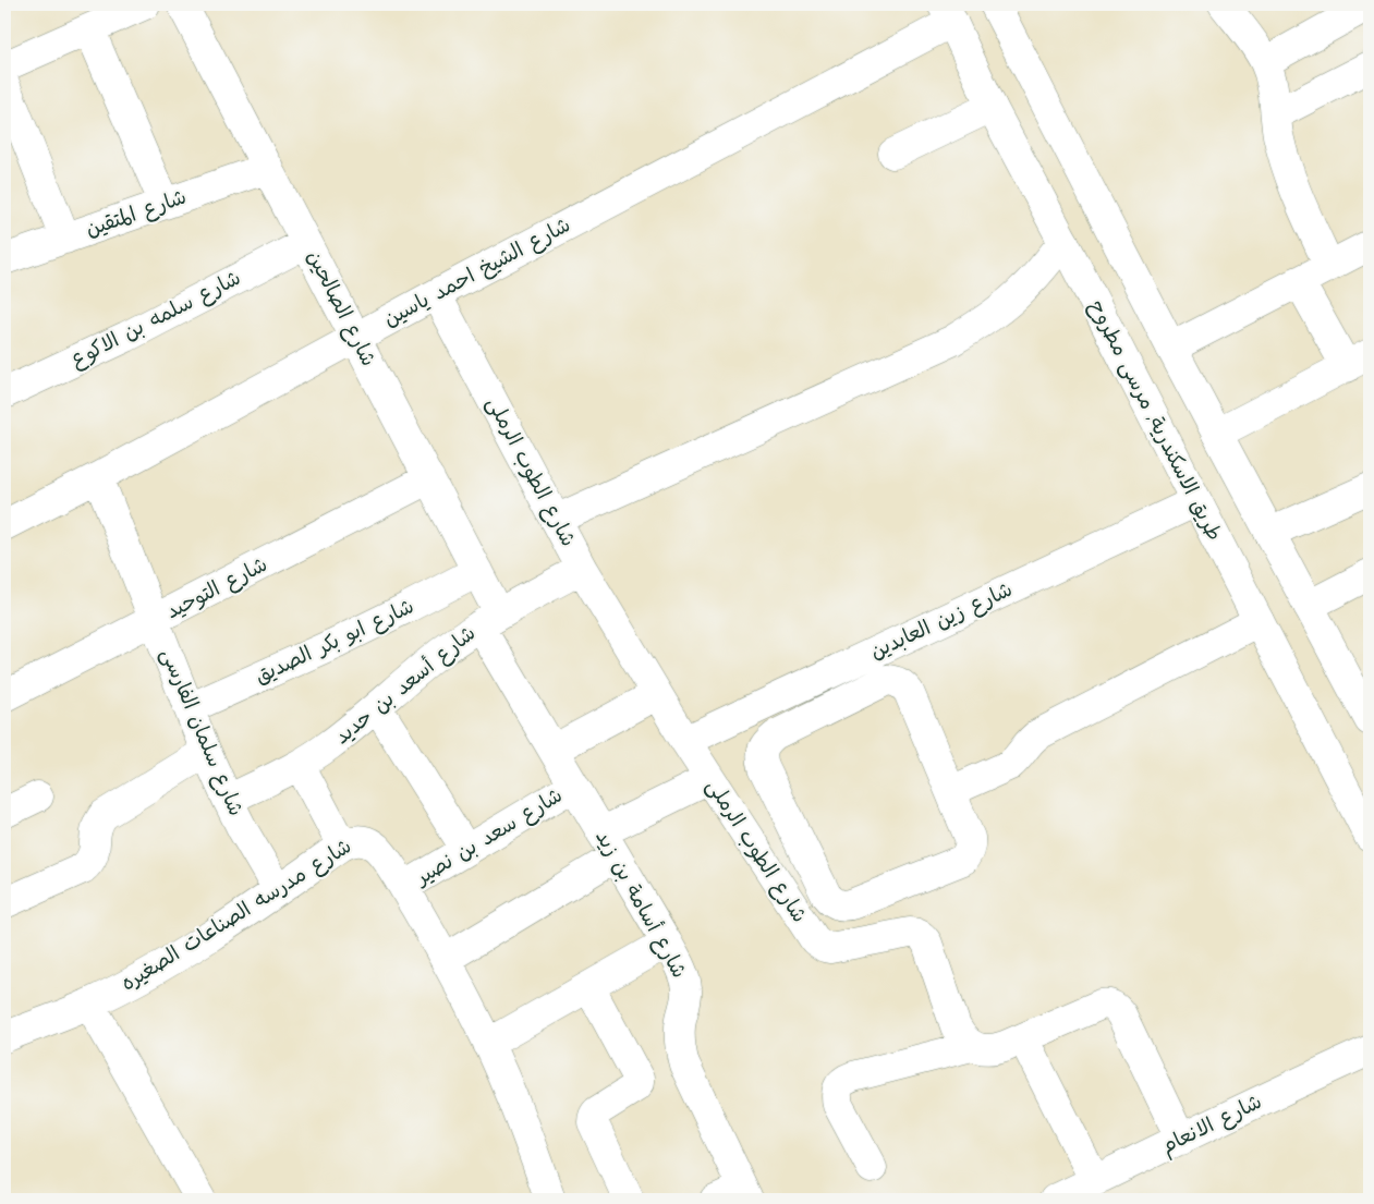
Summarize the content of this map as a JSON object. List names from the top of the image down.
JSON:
{
  "streets": {
    "street": [
      "شارع المتقين",
      "شارع الشيخ احمد ياسين",
      "شارع الصالحين",
      "شارع سلمه بن الاكوع",
      "طريق الاسكندرية, مرسى مطروح",
      "شارع الطوب الرملى",
      "شارع التوحيد",
      "شارع زين العابدين",
      "شارع ابو بكر الصديق",
      "شارع أسعد بن حديد",
      "شارع سلمان الفارسى",
      "شارع سعد بن نصير",
      "شارع أسامة بن زيد",
      "شارع مدرسه الصناعات الصغيره",
      "شارع الانعام"
    ]
  },
  "crossings": [
    ["شارع المتقين", "شارع الصالحين"],
    ["شارع الشيخ احمد ياسين", "شارع الصالحين"],
    ["شارع الشيخ احمد ياسين", "طريق الاسكندرية, مرسى مطروح"],
    ["شارع الشيخ احمد ياسين", "شارع الطوب الرملى"],
    ["شارع الشيخ احمد ياسين", "شارع سلمان الفارسى"],
    ["شارع الصالحين", "شارع سلمه بن الاكوع"],
    ["شارع الصالحين", "شارع التوحيد"],
    ["شارع الصالحين", "شارع ابو بكر الصديق"],
    ["شارع الصالحين", "شارع أسعد بن حديد"],
    ["شارع الصالحين", "شارع أسامة بن زيد"],
    ["طريق الاسكندرية, مرسى مطروح", "شارع زين العابدين"],
    ["شارع الطوب الرملى", "شارع زين العابدين"],
    ["شارع الطوب الرملى", "شارع أسعد بن حديد"],
    ["شارع التوحيد", "شارع سلمان الفارسى"],
    ["شارع ابو بكر الصديق", "شارع سلمان الفارسى"],
    ["شارع أسعد بن حديد", "شارع سلمان الفارسى"],
    ["شارع أسعد بن حديد", "شارع أسامة بن زيد"],
    ["شارع سلمان الفارسى", "شارع مدرسه الصناعات الصغيره"],
    ["شارع سعد بن نصير", "شارع أسامة بن زيد"],
    ["شارع سعد بن نصير", "شارع مدرسه الصناعات الصغيره"]
  ]
}
